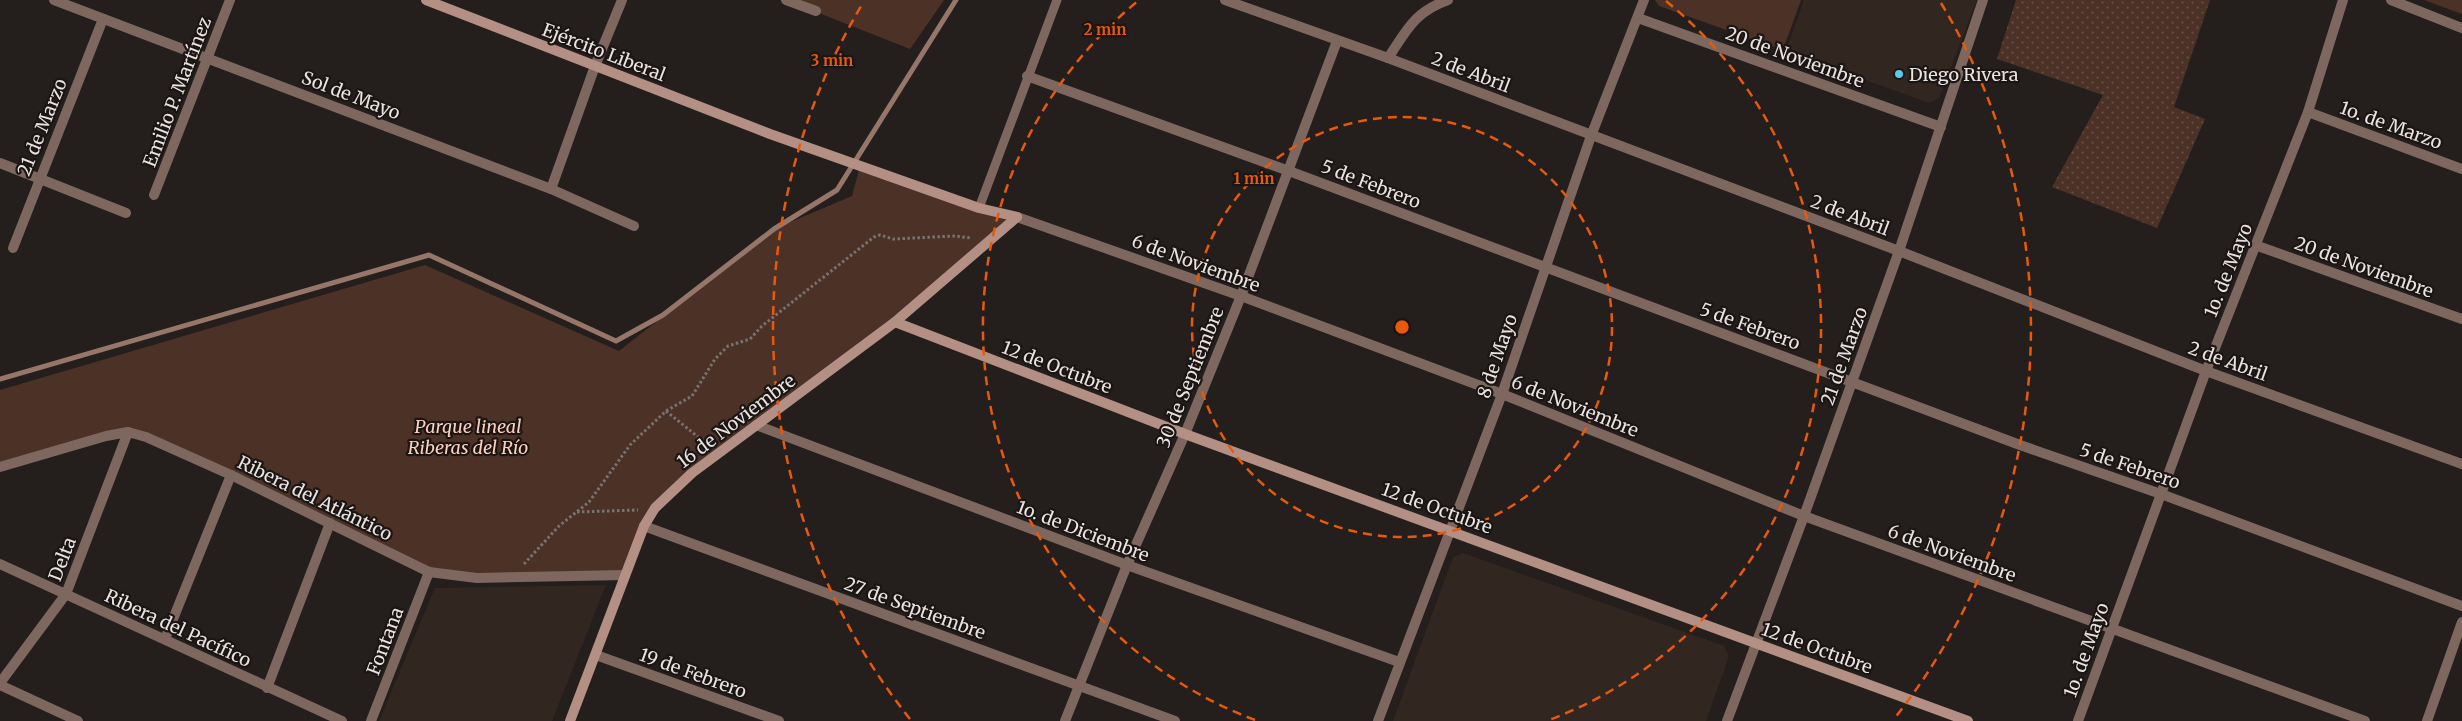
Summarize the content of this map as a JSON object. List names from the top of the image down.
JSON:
{
  "streets": {
    "street": [
      "Ejército Liberal",
      "20 de Noviembre",
      "2 de Abril",
      "Emilio P. Martínez",
      "Sol de Mayo",
      "1o. de Marzo",
      "21 de Marzo",
      "5 de Febrero",
      "6 de Noviembre",
      "1o. de Mayo",
      "8 de Mayo",
      "12 de Octubre",
      "30 de Septiembre",
      "16 de Noviembre",
      "Ribera del Atlántico",
      "1o. de Diciembre",
      "Delta",
      "27 de Septiembre",
      "Ribera del Pacífico",
      "Fontana",
      "19 de Febrero"
    ]
  },
  "crossings": [
    ["Ejército Liberal", "6 de Noviembre"],
    ["20 de Noviembre", "21 de Marzo"],
    ["20 de Noviembre", "1o. de Mayo"],
    ["20 de Noviembre", "8 de Mayo"],
    ["2 de Abril", "21 de Marzo"],
    ["2 de Abril", "1o. de Mayo"],
    ["2 de Abril", "8 de Mayo"],
    ["2 de Abril", "30 de Septiembre"],
    ["Emilio P. Martínez", "Sol de Mayo"],
    ["Sol de Mayo", "21 de Marzo"],
    ["1o. de Marzo", "1o. de Mayo"],
    ["21 de Marzo", "5 de Febrero"],
    ["21 de Marzo", "6 de Noviembre"],
    ["21 de Marzo", "12 de Octubre"],
    ["5 de Febrero", "1o. de Mayo"],
    ["5 de Febrero", "8 de Mayo"],
    ["5 de Febrero", "30 de Septiembre"],
    ["6 de Noviembre", "1o. de Mayo"],
    ["6 de Noviembre", "8 de Mayo"],
    ["6 de Noviembre", "30 de Septiembre"],
    ["6 de Noviembre", "16 de Noviembre"],
    ["8 de Mayo", "12 de Octubre"],
    ["8 de Mayo", "1o. de Diciembre"],
    ["12 de Octubre", "30 de Septiembre"],
    ["12 de Octubre", "16 de Noviembre"],
    ["30 de Septiembre", "1o. de Diciembre"],
    ["30 de Septiembre", "27 de Septiembre"],
    ["16 de Noviembre", "Ribera del Atlántico"],
    ["16 de Noviembre", "1o. de Diciembre"],
    ["16 de Noviembre", "27 de Septiembre"],
    ["16 de Noviembre", "19 de Febrero"],
    ["Ribera del Atlántico", "Delta"],
    ["Ribera del Atlántico", "Fontana"],
    ["Delta", "Ribera del Pacífico"]
  ],
  "parks": ["Parque lineal Riberas del Río"],
  "places": ["Diego Rivera"],
  "rings": ["2 min", "3 min", "1 min"]
}
